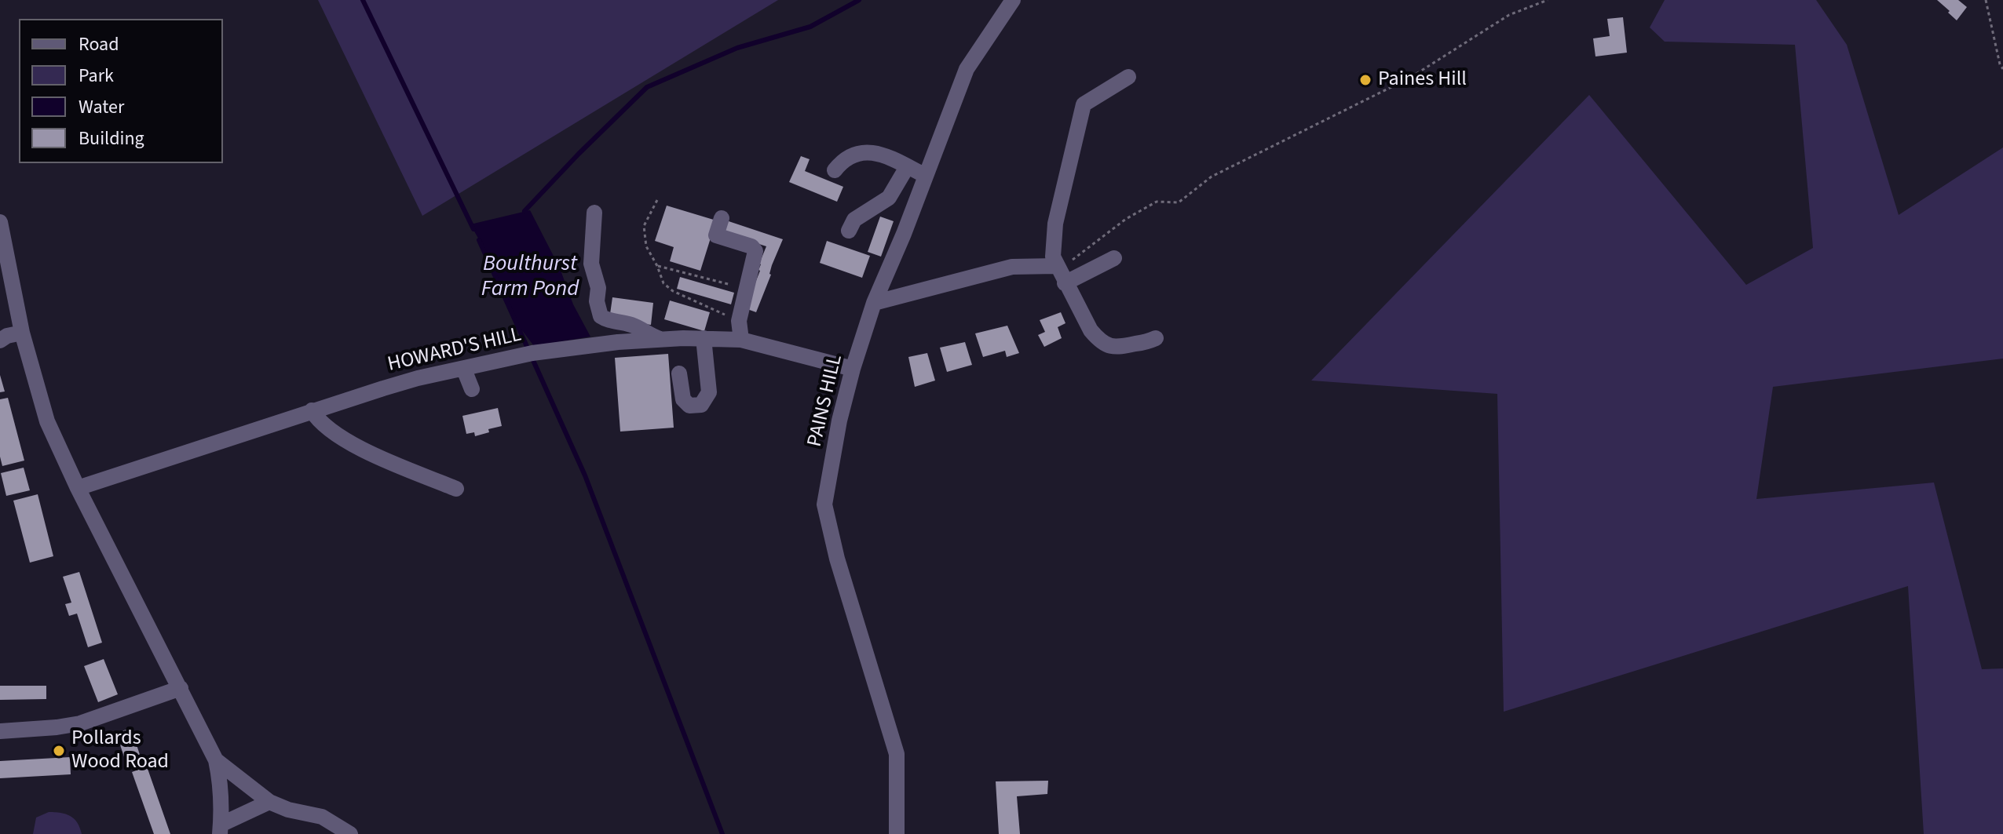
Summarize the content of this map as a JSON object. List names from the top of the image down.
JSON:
{
  "streets": {
    "street": ["HOWARD'S HILL", "PAINS HILL"]
  },
  "crossings": [
    ["HOWARD'S HILL", "PAINS HILL"]
  ],
  "water": ["Boulthurst Farm Pond"],
  "places": ["Paines Hill", "Pollards Wood Road"],
  "legend": [
    "Road",
    "Park",
    "Water",
    "Building"
  ]
}
